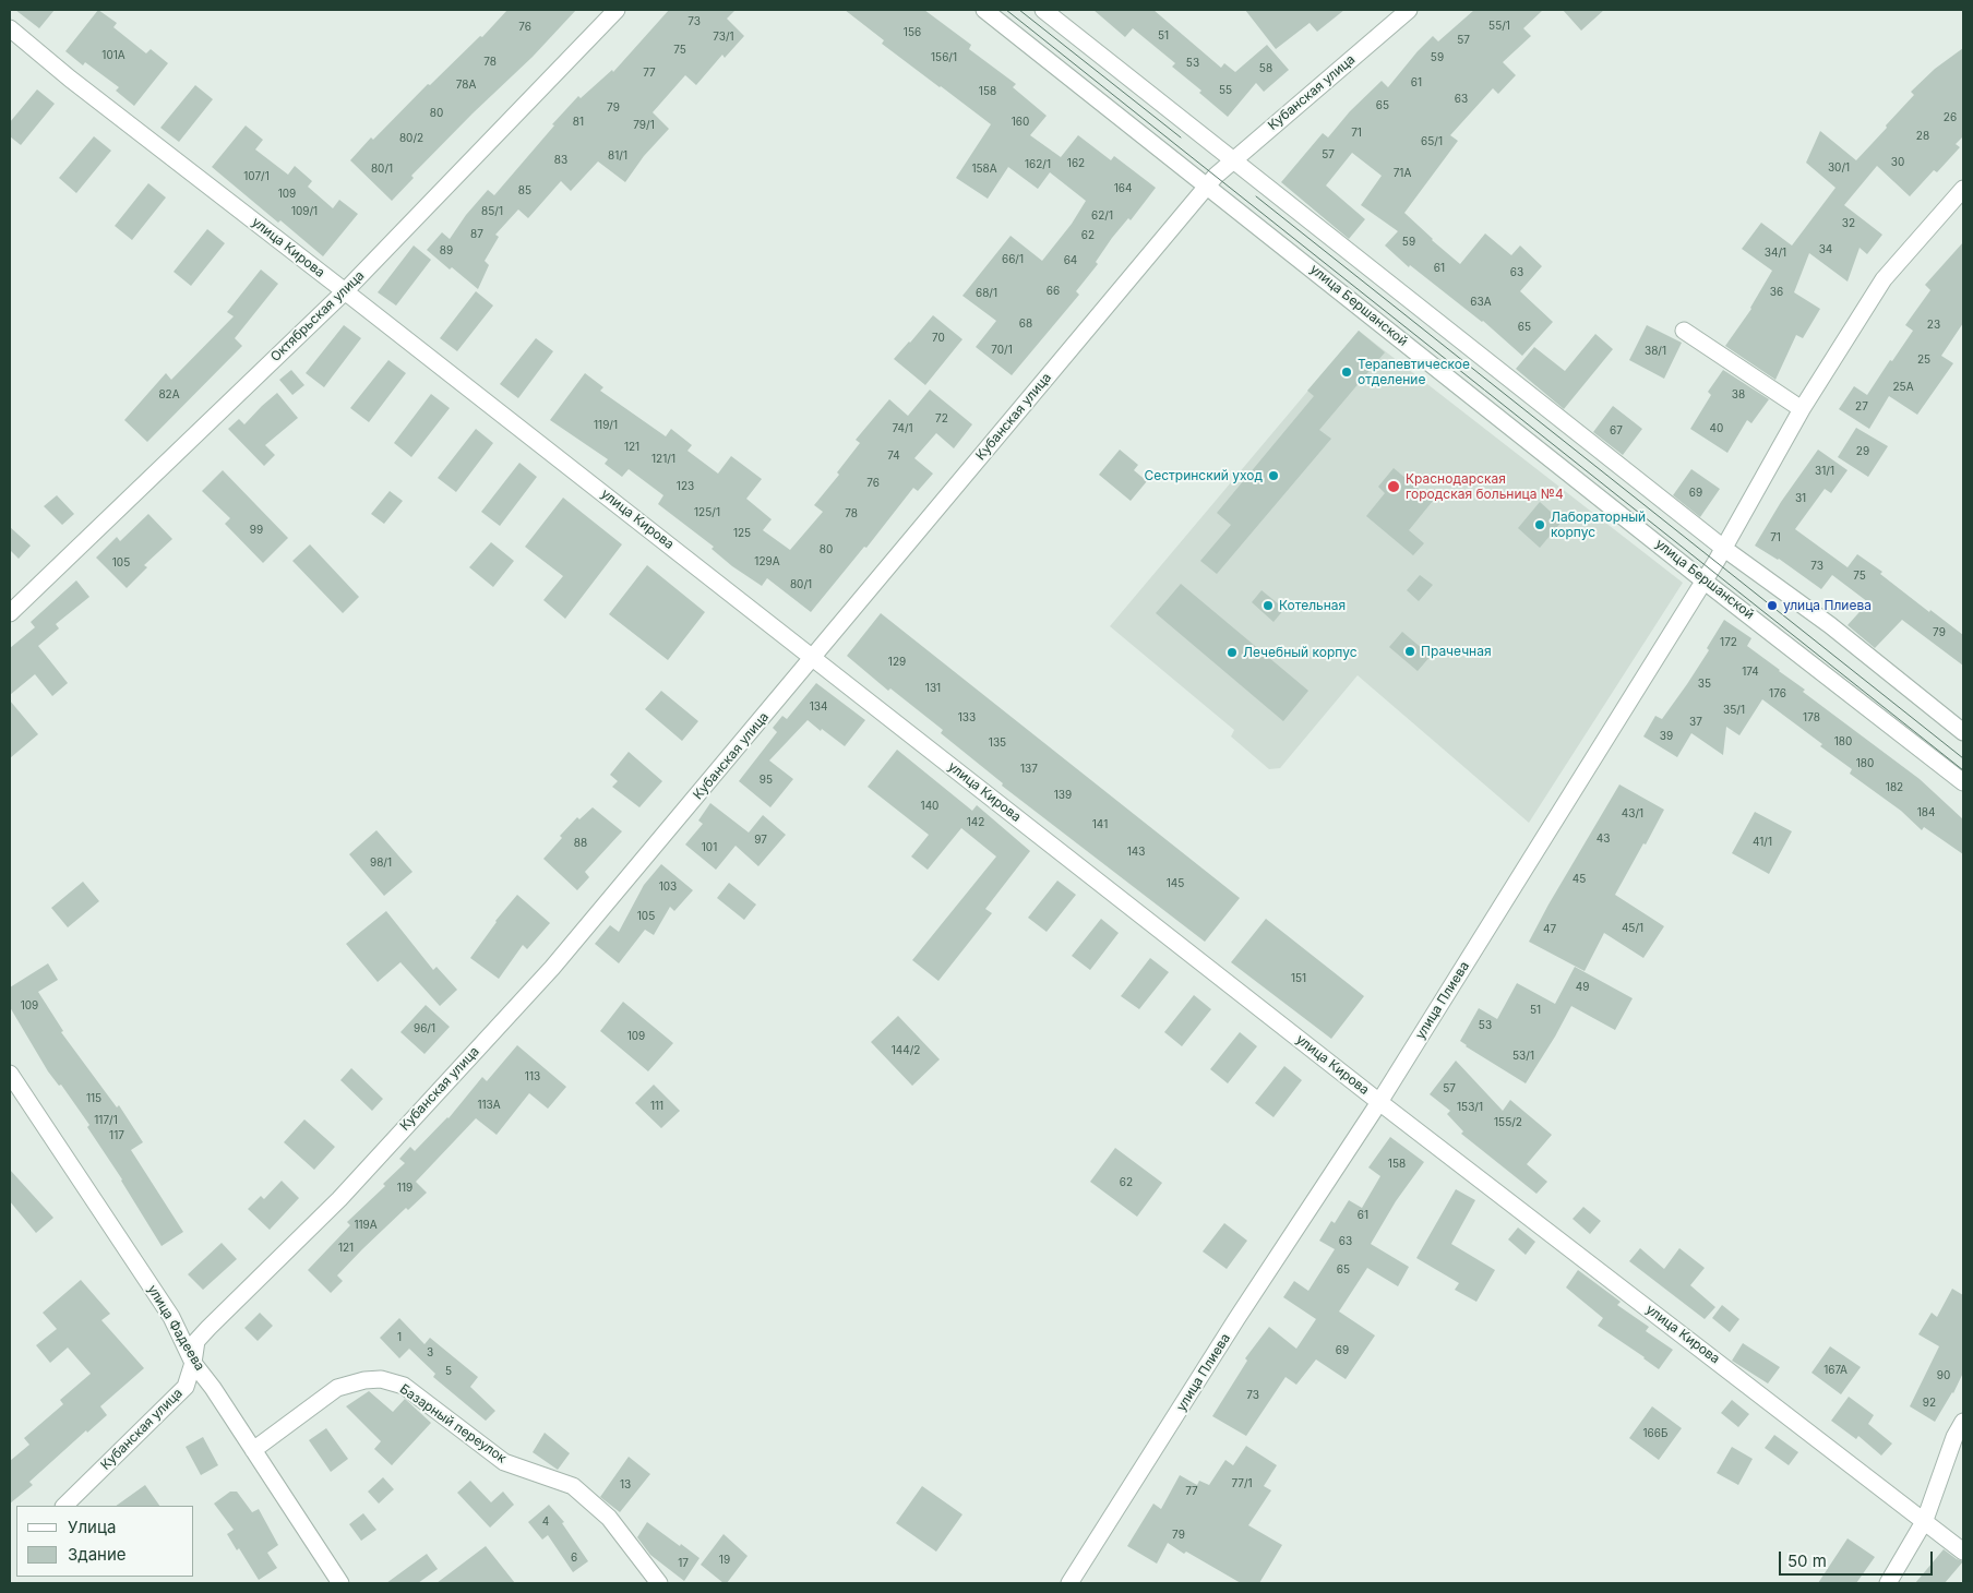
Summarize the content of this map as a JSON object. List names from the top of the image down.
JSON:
{
  "streets": {
    "street": [
      "Кубанская улица",
      "улица Кирова",
      "улица Бершанской",
      "Октябрьская улица",
      "улица Плиева",
      "улица Фадеева",
      "Базарный переулок"
    ]
  },
  "crossings": [
    ["Кубанская улица", "улица Кирова"],
    ["Кубанская улица", "улица Бершанской"],
    ["Кубанская улица", "улица Фадеева"],
    ["улица Кирова", "Октябрьская улица"],
    ["улица Кирова", "улица Плиева"],
    ["улица Бершанской", "улица Плиева"],
    ["улица Фадеева", "Базарный переулок"]
  ],
  "places": [
    "Терапевтическое отделение",
    "Сестринский уход",
    "Краснодарская городская больница №4",
    "Лабораторный корпус",
    "Котельная",
    "улица Плиева",
    "Прачечная",
    "Лечебный корпус"
  ],
  "house_numbers": [
    "73",
    "55/1",
    "76",
    "156",
    "51",
    "73/1",
    "57",
    "75",
    "101А",
    "156/1",
    "59",
    "78",
    "53",
    "58",
    "77",
    "61",
    "78А",
    "55",
    "158",
    "63",
    "65",
    "79",
    "80",
    "26",
    "81",
    "160",
    "79/1",
    "71",
    "28",
    "80/2",
    "65/1",
    "57",
    "81/1",
    "83",
    "30",
    "162",
    "162/1",
    "30/1",
    "80/1",
    "158А",
    "71А",
    "107/1",
    "164",
    "85",
    "109",
    "109/1",
    "85/1",
    "62/1",
    "32",
    "87",
    "62",
    "59",
    "34",
    "89",
    "34/1",
    "66/1",
    "64",
    "61",
    "63",
    "66",
    "36",
    "68/1",
    "63А",
    "68",
    "23",
    "65",
    "70",
    "70/1",
    "38/1",
    "25",
    "25А",
    "82А",
    "38",
    "27",
    "72",
    "119/1",
    "74/1",
    "40",
    "67",
    "121",
    "29",
    "74",
    "121/1",
    "31/1",
    "76",
    "123",
    "69",
    "31",
    "125/1",
    "78",
    "99",
    "125",
    "71",
    "80",
    "129А",
    "105",
    "73",
    "75",
    "80/1",
    "79",
    "172",
    "129",
    "174",
    "35",
    "131",
    "176",
    "134",
    "35/1",
    "133",
    "178",
    "37",
    "39",
    "180",
    "135",
    "180",
    "137",
    "95",
    "182",
    "139",
    "140",
    "184",
    "43/1",
    "142",
    "141",
    "43",
    "97",
    "41/1",
    "88",
    "101",
    "143",
    "98/1",
    "45",
    "145",
    "103",
    "105",
    "45/1",
    "47",
    "151",
    "49",
    "109",
    "51",
    "53",
    "96/1",
    "109",
    "144/2",
    "53/1",
    "113",
    "57",
    "115",
    "113А",
    "111",
    "153/1",
    "117/1",
    "155/2",
    "117",
    "158",
    "62",
    "119",
    "61",
    "119А",
    "63",
    "121",
    "65",
    "1",
    "69",
    "3",
    "167А",
    "5",
    "90",
    "73",
    "92",
    "166Б",
    "77/1",
    "13",
    "77",
    "4",
    "79",
    "6",
    "19",
    "17"
  ],
  "legend": ["Улица", "Здание"],
  "scale_bar": "50 m"
}
